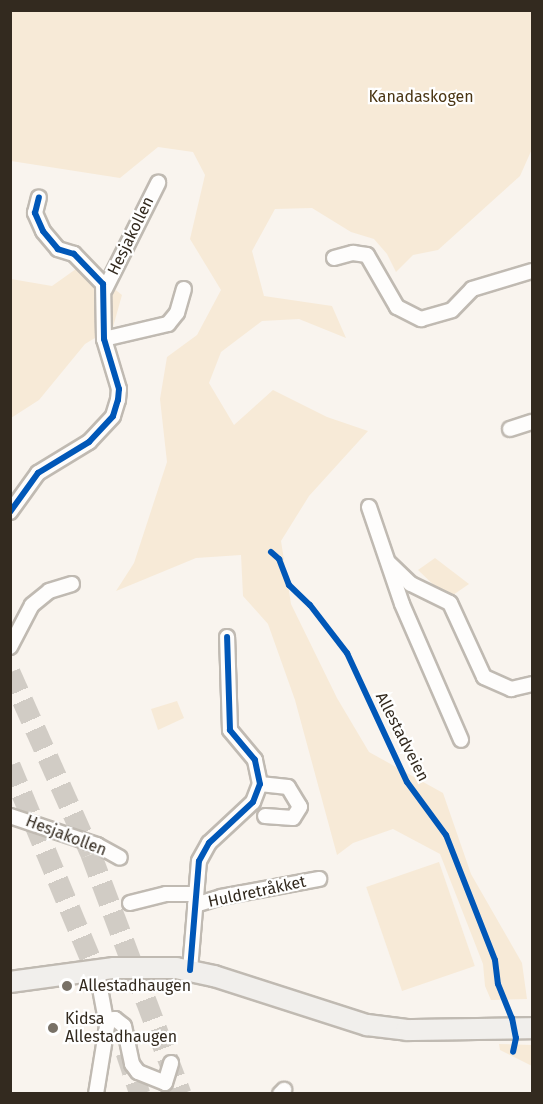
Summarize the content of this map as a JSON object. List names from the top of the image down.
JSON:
{
  "streets": {
    "street": ["Hesjakollen", "Huldretråkket"],
    "cycle path": ["Allestadveien"]
  },
  "parks": ["Kanadaskogen"],
  "places": ["Allestadhaugen", "Kidsa Allestadhaugen"]
}
